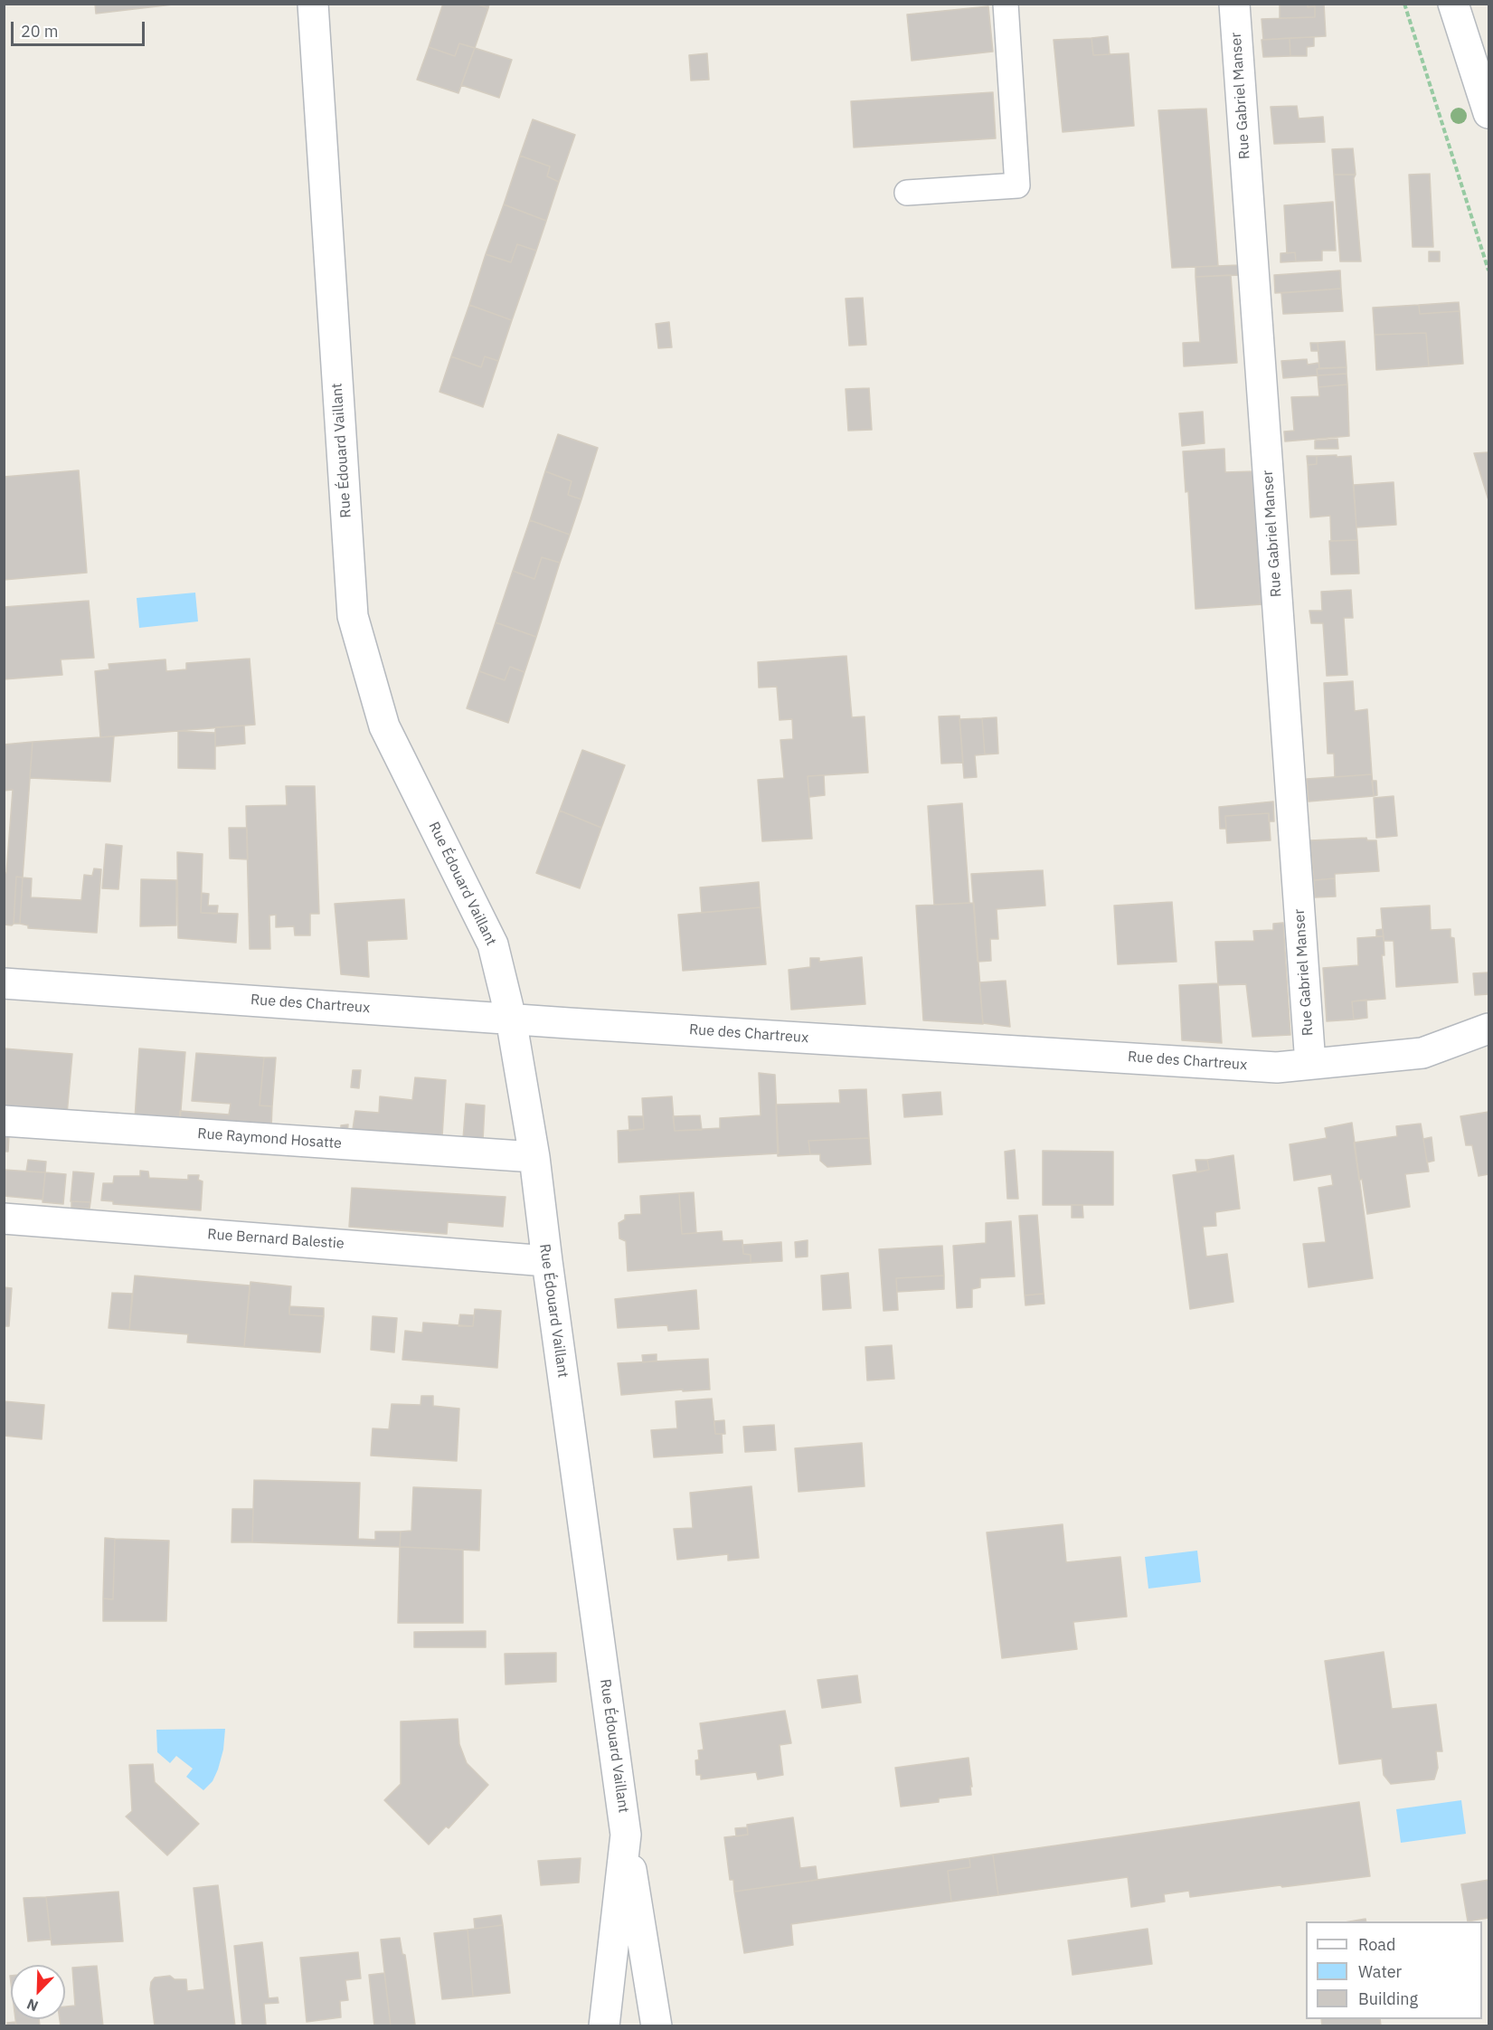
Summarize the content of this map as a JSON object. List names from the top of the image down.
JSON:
{
  "streets": {
    "street": [
      "Rue Gabriel Manser",
      "Rue Édouard Vaillant",
      "Rue des Chartreux",
      "Rue Raymond Hosatte",
      "Rue Bernard Balestie"
    ]
  },
  "crossings": [
    ["Rue Gabriel Manser", "Rue des Chartreux"],
    ["Rue Édouard Vaillant", "Rue des Chartreux"],
    ["Rue Édouard Vaillant", "Rue Raymond Hosatte"],
    ["Rue Édouard Vaillant", "Rue Bernard Balestie"]
  ],
  "legend": ["Road", "Water", "Building"],
  "scale_bar": "20 m",
  "north": "bottom left"
}
